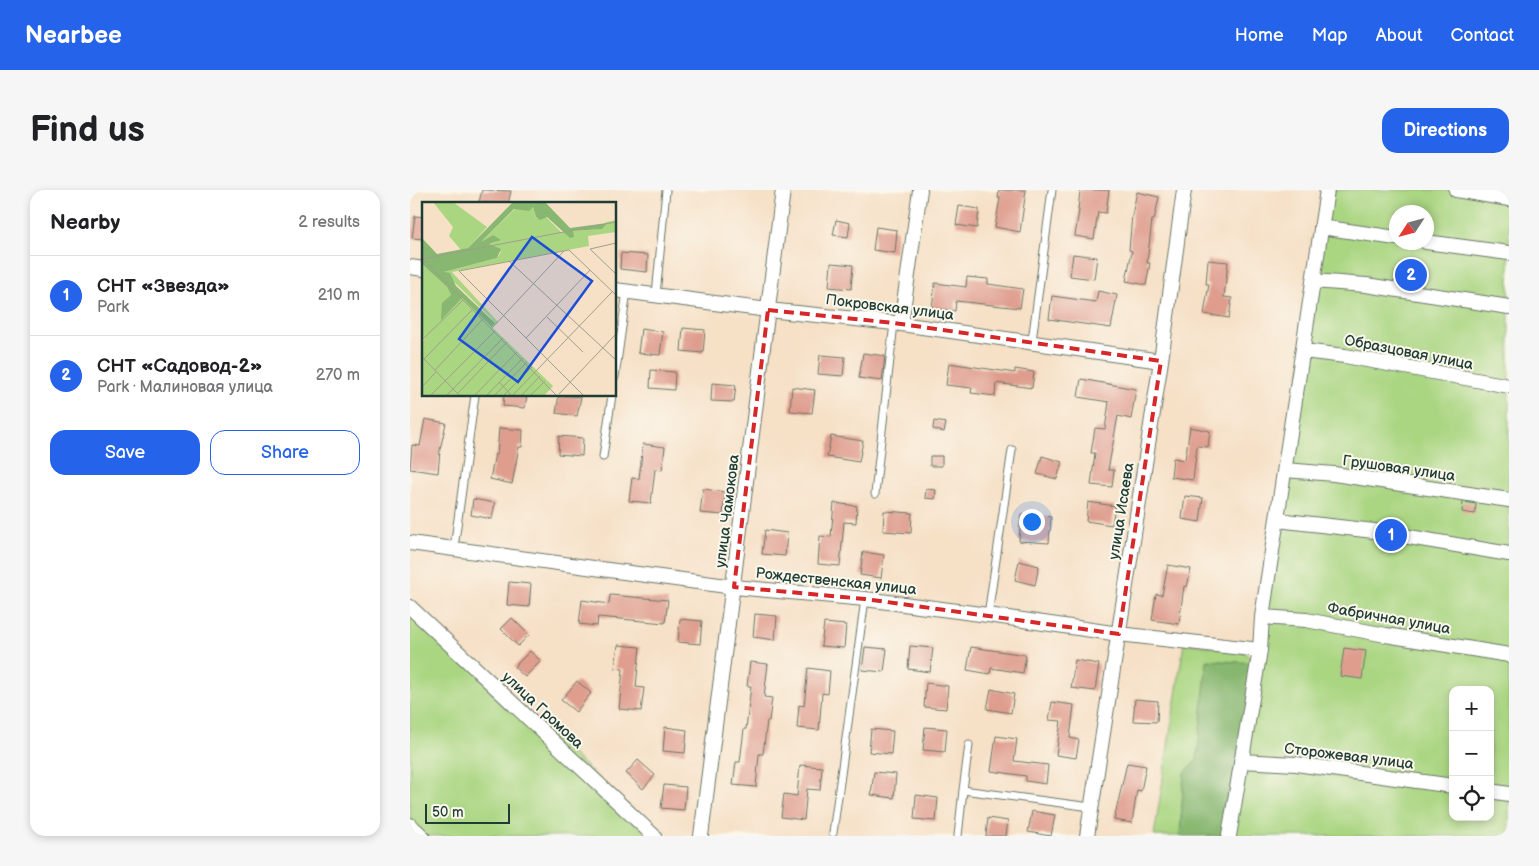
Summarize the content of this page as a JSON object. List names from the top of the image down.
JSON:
{
  "streets": {
    "street": [
      "Покровская улица",
      "Образцовая улица",
      "Грушовая улица",
      "улица Чамокова",
      "улица Исаева",
      "Рождественская улица",
      "Фабричная улица",
      "улица Громова",
      "Сторожевая улица"
    ]
  },
  "crossings": [
    ["Покровская улица", "улица Чамокова"],
    ["Покровская улица", "улица Исаева"],
    ["улица Чамокова", "Рождественская улица"],
    ["улица Исаева", "Рождественская улица"]
  ],
  "scale_bar": "50 m",
  "north": "bottom left",
  "page": {
    "header": "Nearbee",
    "nav": [
      "Home",
      "Map",
      "About",
      "Contact"
    ],
    "buttons": [
      "Directions",
      ["Save", "Share"]
    ],
    "title": "Find us",
    "heading": ["Nearby", "2 results"],
    "list": [
      {
        "mark": "1",
        "name": "СНТ «Звезда»",
        "note": "Park",
        "value": "210 m"
      },
      {
        "mark": "2",
        "name": "СНТ «Садовод-2»",
        "note": "Park · Малиновая улица",
        "value": "270 m"
      }
    ],
    "pins": ["2", "1"],
    "map_buttons": ["+", "−"],
    "scale": "50 m"
  }
}
